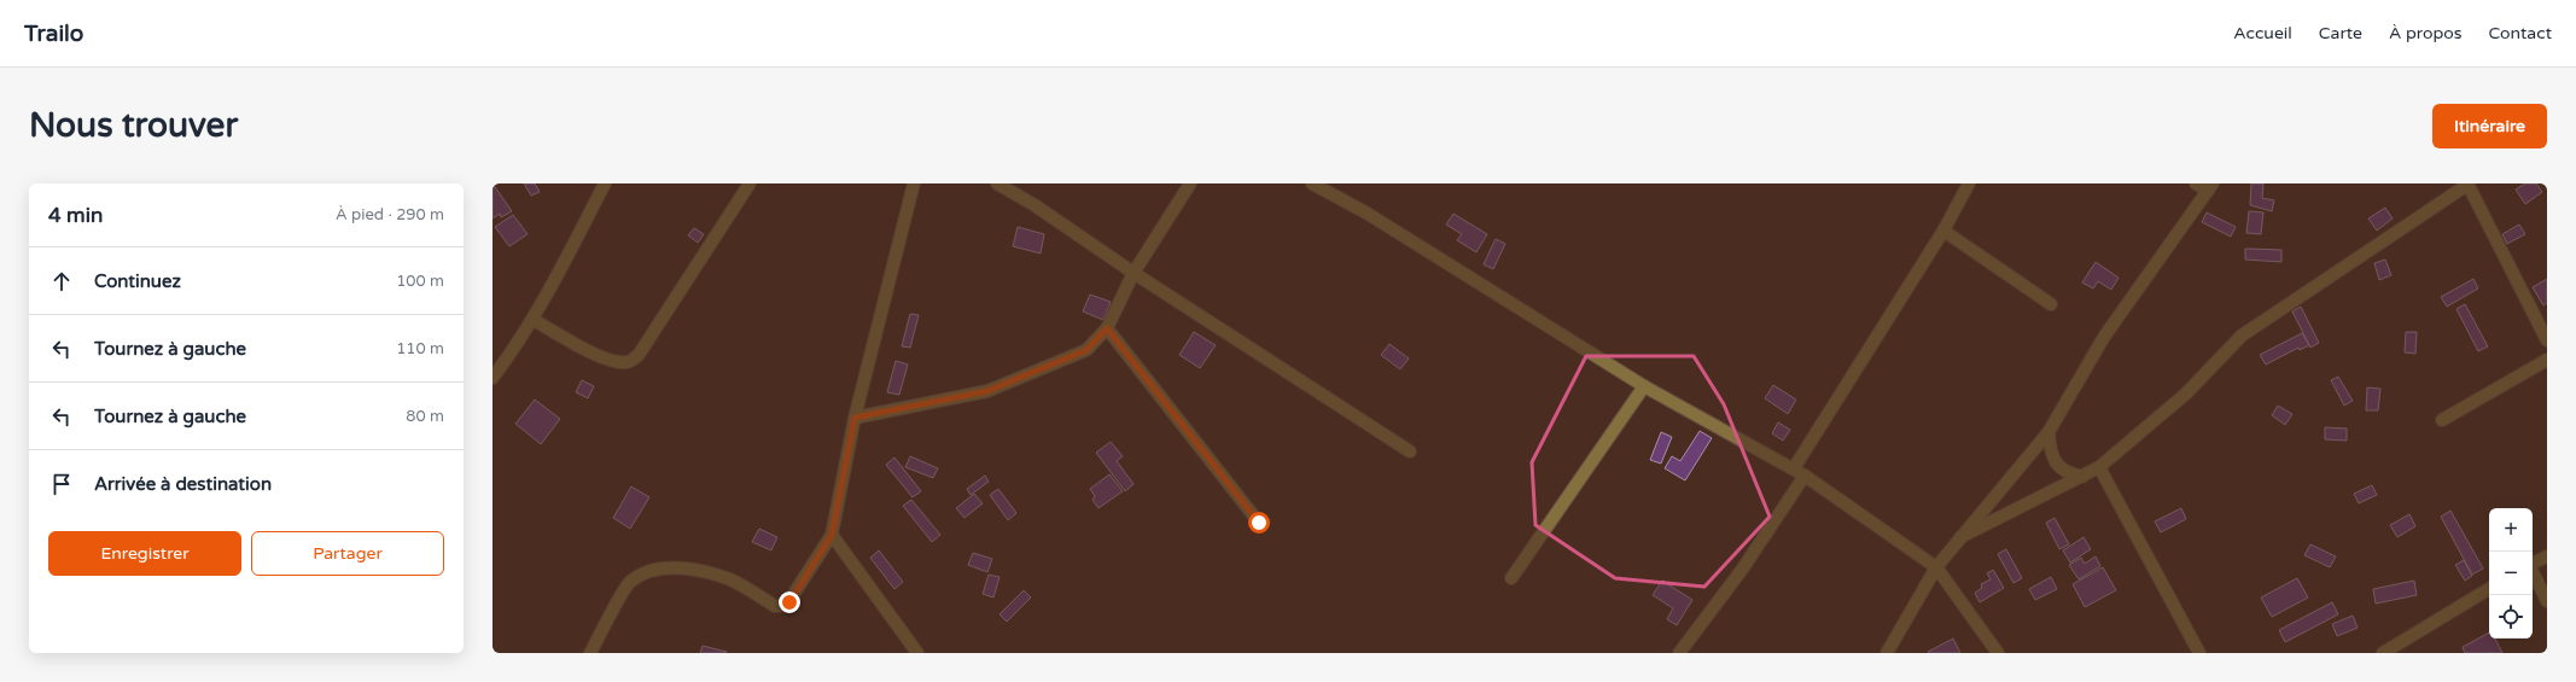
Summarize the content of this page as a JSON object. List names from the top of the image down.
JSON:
{
  "page": {
    "header": "Trailo",
    "nav": [
      "Accueil",
      "Carte",
      "À propos",
      "Contact"
    ],
    "buttons": [
      "Itinéraire",
      ["Enregistrer", "Partager"]
    ],
    "title": "Nous trouver",
    "heading": ["4 min", "À pied · 290 m"],
    "list": [
      ["Continuez", "100 m"],
      ["Tournez à gauche", "110 m"],
      ["Tournez à gauche", "80 m"],
      "Arrivée à destination"
    ],
    "map_buttons": ["+", "−"]
  }
}
